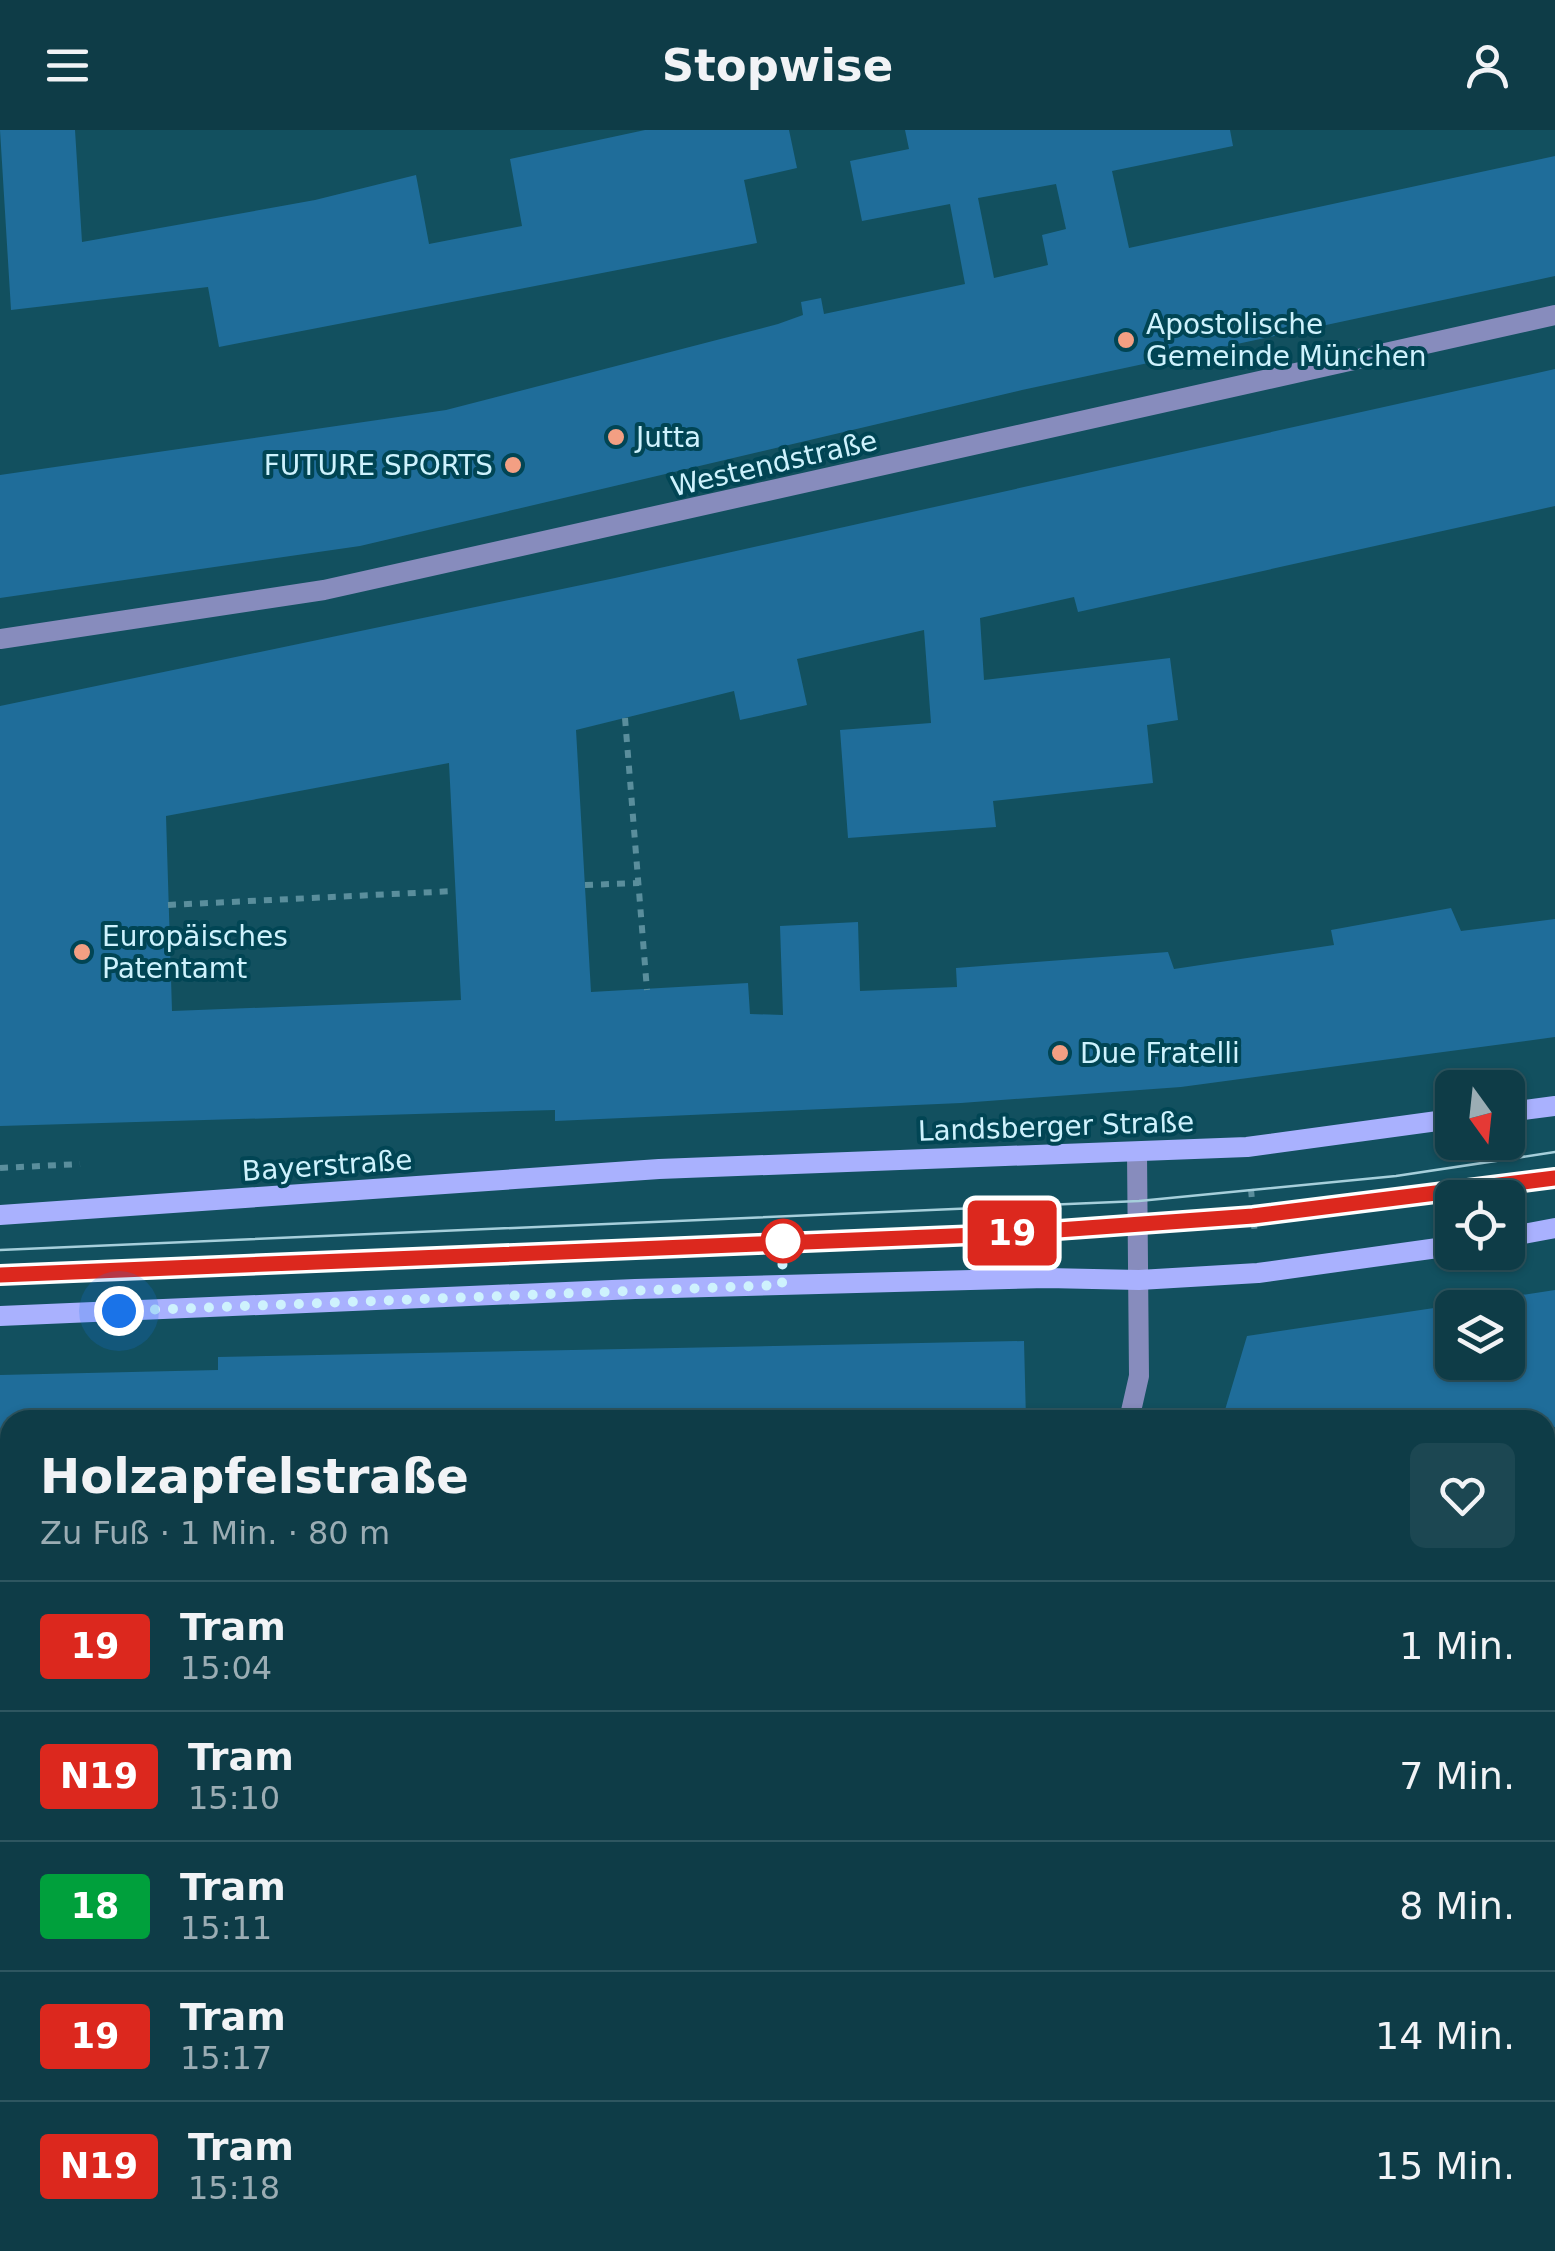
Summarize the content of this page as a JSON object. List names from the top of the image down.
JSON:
{
  "streets": {
    "main road": ["Landsberger Straße", "Bayerstraße"],
    "street": ["Westendstraße"]
  },
  "crossings": [
    ["Landsberger Straße", "Bayerstraße"]
  ],
  "places": [
    "Apostolische Gemeinde München",
    "Jutta",
    "FUTURE SPORTS",
    "Europäisches Patentamt",
    "Due Fratelli"
  ],
  "lines": ["tram line 19"],
  "north": "bottom",
  "page": {
    "header": "Stopwise",
    "on_map": "19",
    "heading": ["Holzapfelstraße", "Zu Fuß · 1 Min. · 80 m"],
    "list": [
      {
        "mark": "19",
        "name": "Tram",
        "note": "15:04",
        "value": "1 Min."
      },
      {
        "mark": "N19",
        "name": "Tram",
        "note": "15:10",
        "value": "7 Min."
      },
      {
        "mark": "18",
        "name": "Tram",
        "note": "15:11",
        "value": "8 Min."
      },
      {
        "mark": "19",
        "name": "Tram",
        "note": "15:17",
        "value": "14 Min."
      },
      {
        "mark": "N19",
        "name": "Tram",
        "note": "15:18",
        "value": "15 Min."
      }
    ]
  }
}
